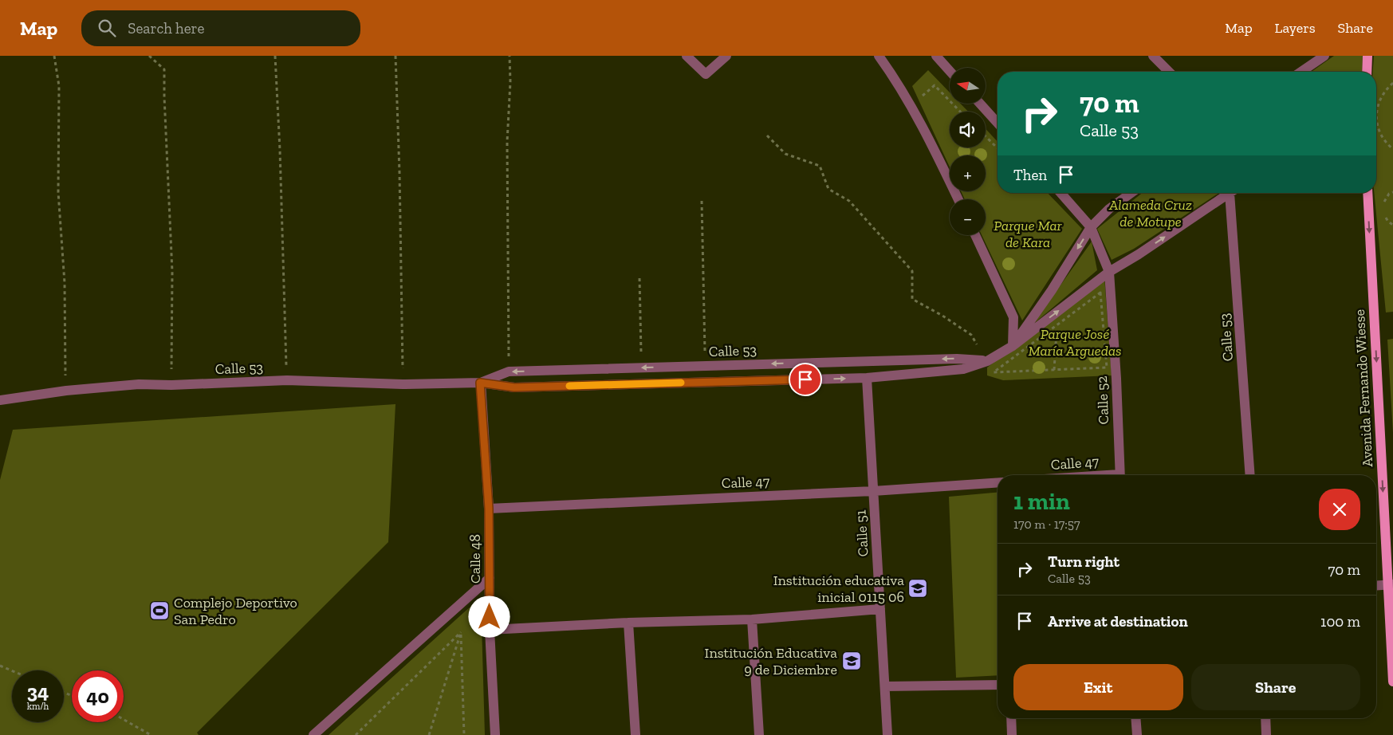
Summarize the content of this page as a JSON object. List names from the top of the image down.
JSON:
{
  "streets": {
    "main road": ["Avenida Fernando Wiesse"],
    "street": [
      "Calle 53",
      "Calle 52",
      "Calle 47",
      "Calle 51",
      "Calle 48"
    ]
  },
  "crossings": [
    ["Calle 53", "Calle 52"],
    ["Calle 53", "Calle 51"],
    ["Calle 53", "Calle 48"],
    ["Calle 47", "Calle 51"],
    ["Calle 47", "Calle 48"]
  ],
  "one_way": ["Avenida Fernando Wiesse"],
  "parks": ["Alameda Cruz de Motupe", "Parque Mar de Kara", "Parque José María Arguedas"],
  "places": {
    "school or university": ["Institución educativa inicial 0115 06", "Institución Educativa 9 de Diciembre"],
    "sports": ["Complejo Deportivo San Pedro"]
  },
  "north": "left",
  "page": {
    "header": "Map",
    "search": "Search here",
    "nav": ["Map", "Layers", "Share"],
    "map_buttons": ["+", "−"],
    "turn": ["70 m", "Calle 53"],
    "then": "Then",
    "heading": ["1 min", "170 m · 17:57"],
    "list": [
      {
        "name": "Turn right",
        "note": "Calle 53",
        "value": "70 m"
      },
      {
        "name": "Arrive at destination",
        "value": "100 m"
      }
    ],
    "buttons": ["Exit", "Share"],
    "speed": "34 km/h",
    "limit": "40"
  }
}
